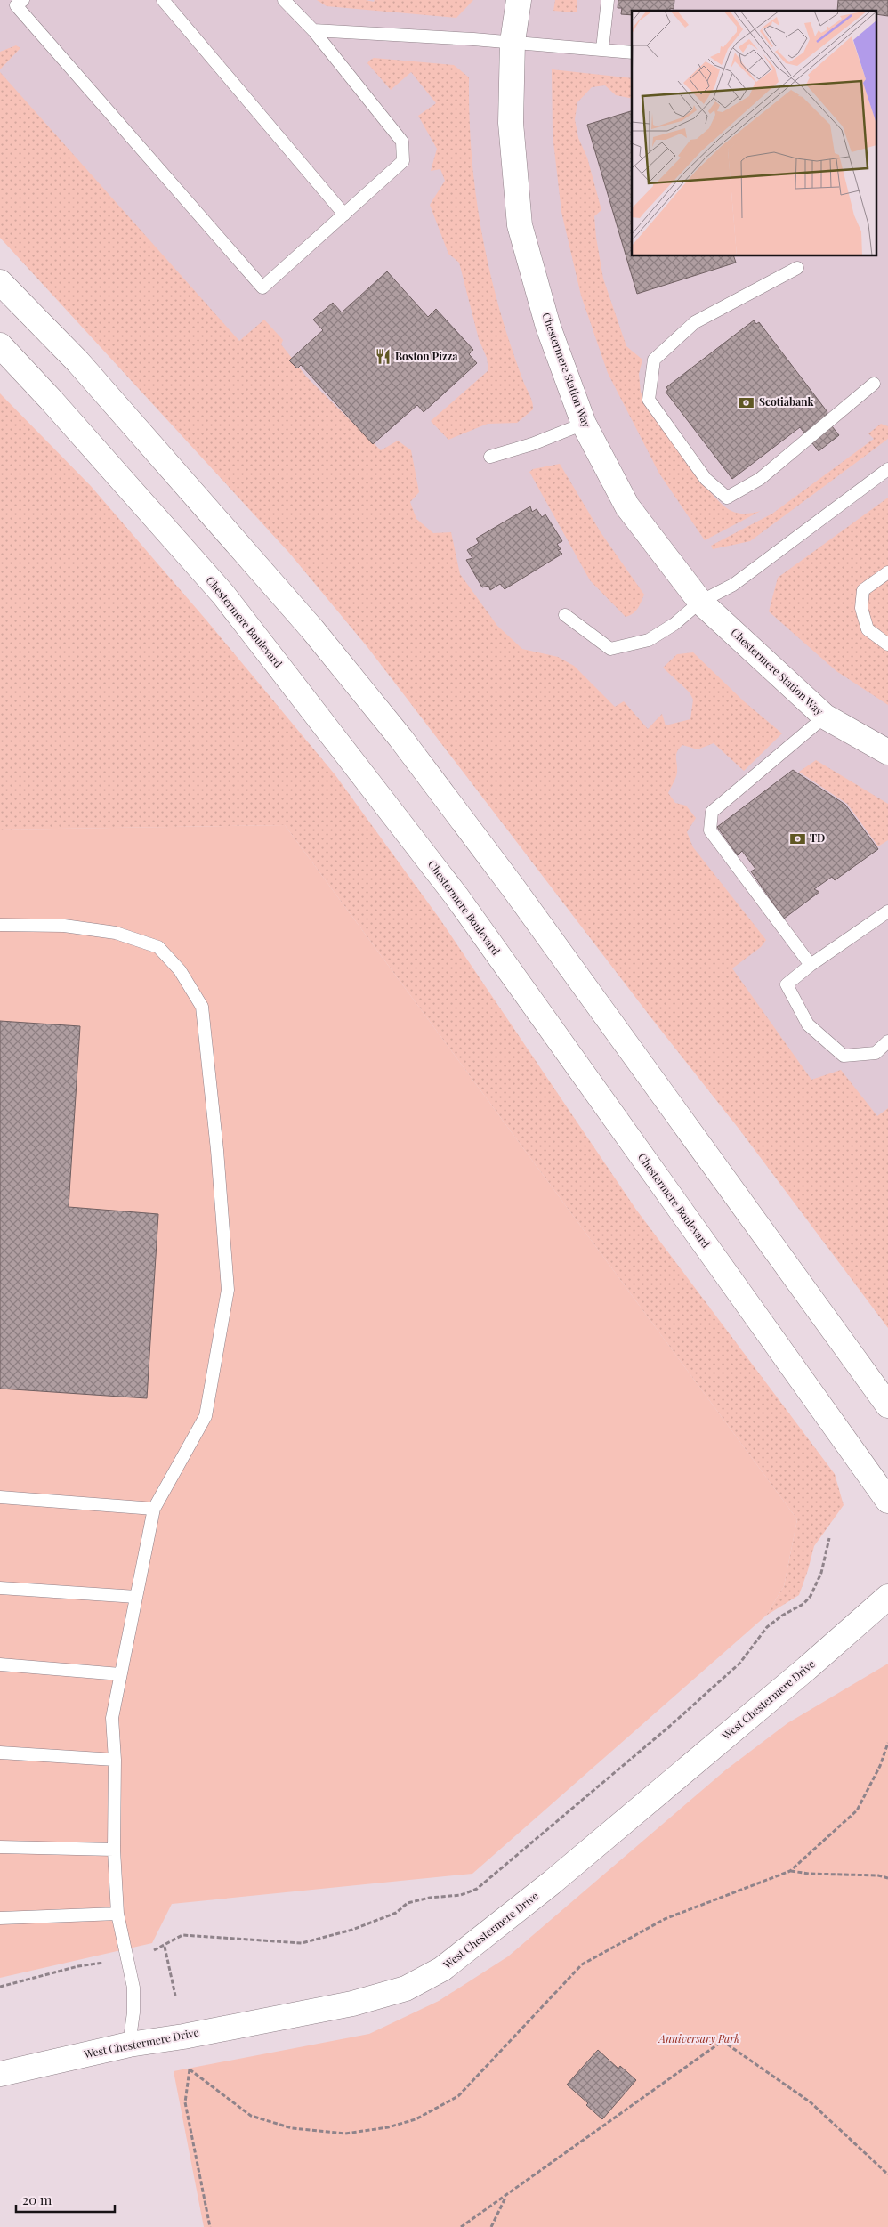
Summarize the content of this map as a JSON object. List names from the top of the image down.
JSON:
{
  "streets": {
    "main road": ["Chestermere Station Way", "Chestermere Boulevard", "West Chestermere Drive"]
  },
  "parks": ["Anniversary Park"],
  "places": {
    "restaurant": ["Boston Pizza"],
    "bank": ["Scotiabank", "TD"]
  },
  "scale_bar": "20 m"
}
